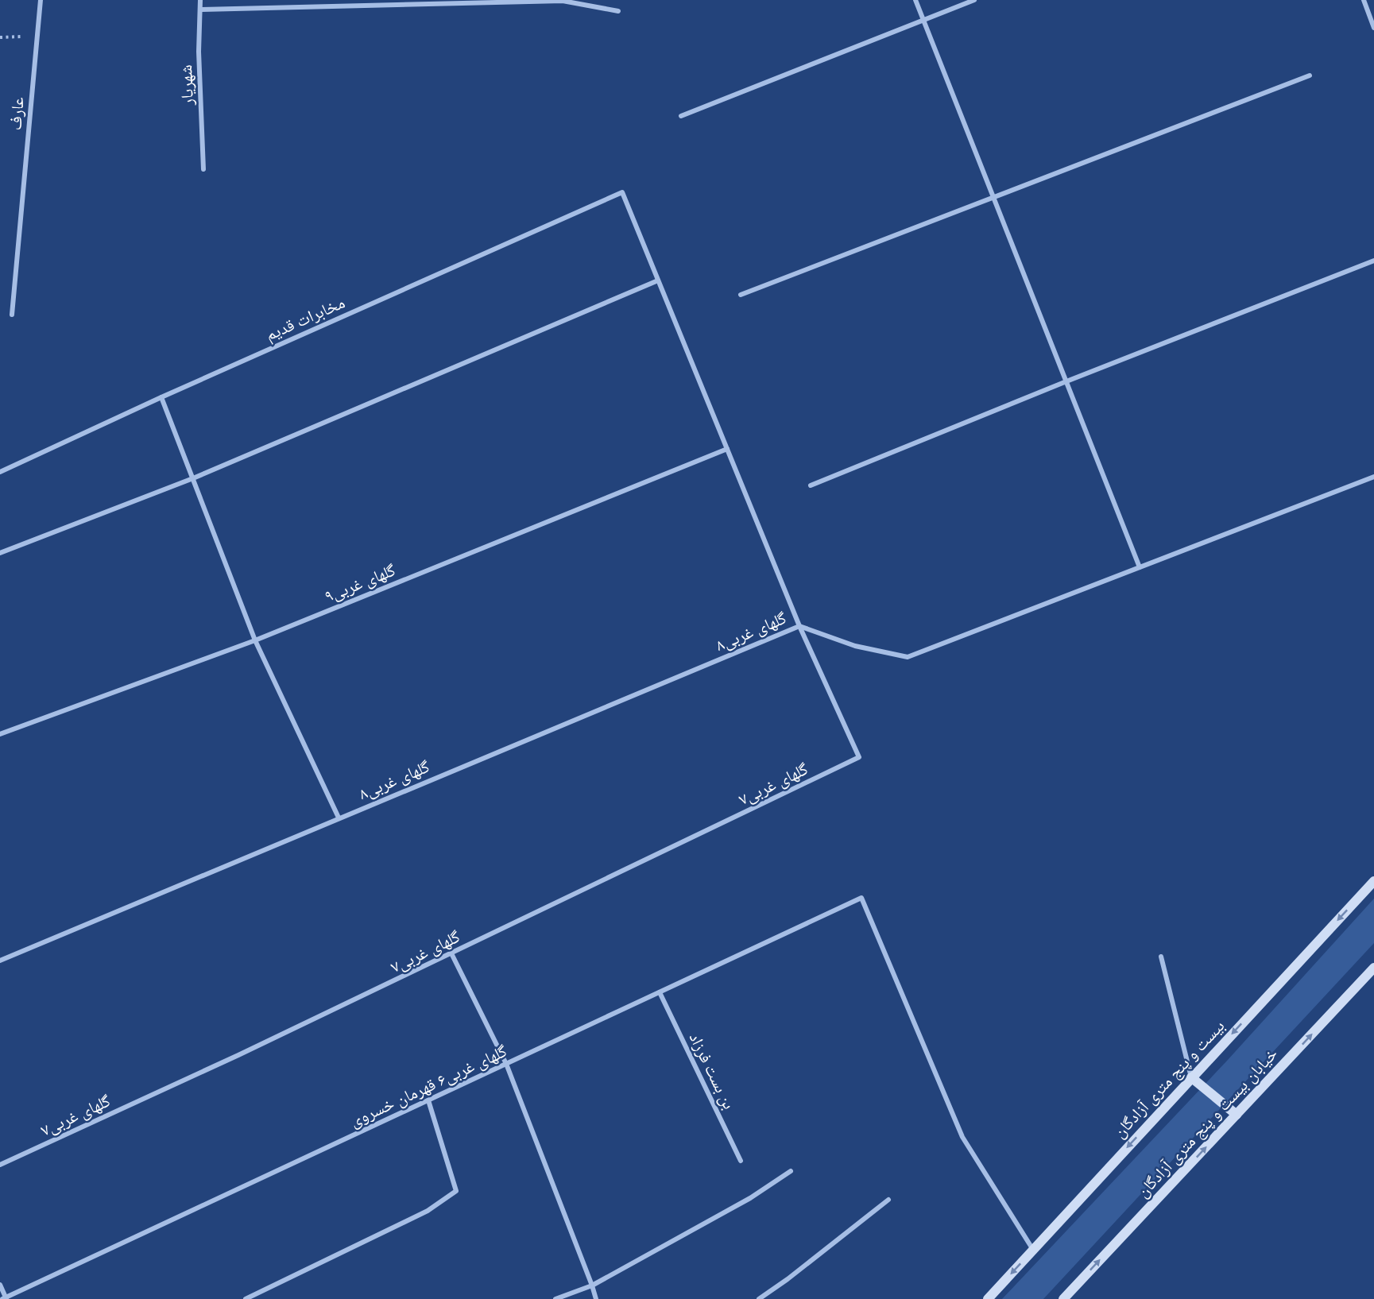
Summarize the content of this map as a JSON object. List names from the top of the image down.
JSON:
{
  "streets": {
    "main road": ["بیست و پنج متری آزادگان", "خیابان بیست و پنج متری آزادگان"],
    "street": [
      "شهریار",
      "عارف",
      "مخابرات قدیم",
      "گلهای غربی۹",
      "گلهای غربی۸",
      "گلهای غربی۷",
      "بن بست فرزاد",
      "گلهای غربی۶ قهرمان خسروی"
    ]
  },
  "crossings": [
    ["گلهای غربی۸", "گلهای غربی۷"],
    ["بن بست فرزاد", "گلهای غربی۶ قهرمان خسروی"],
    ["بیست و پنج متری آزادگان", "گلهای غربی۶ قهرمان خسروی"]
  ],
  "one_way": ["بیست و پنج متری آزادگان", "خیابان بیست و پنج متری آزادگان"]
}
